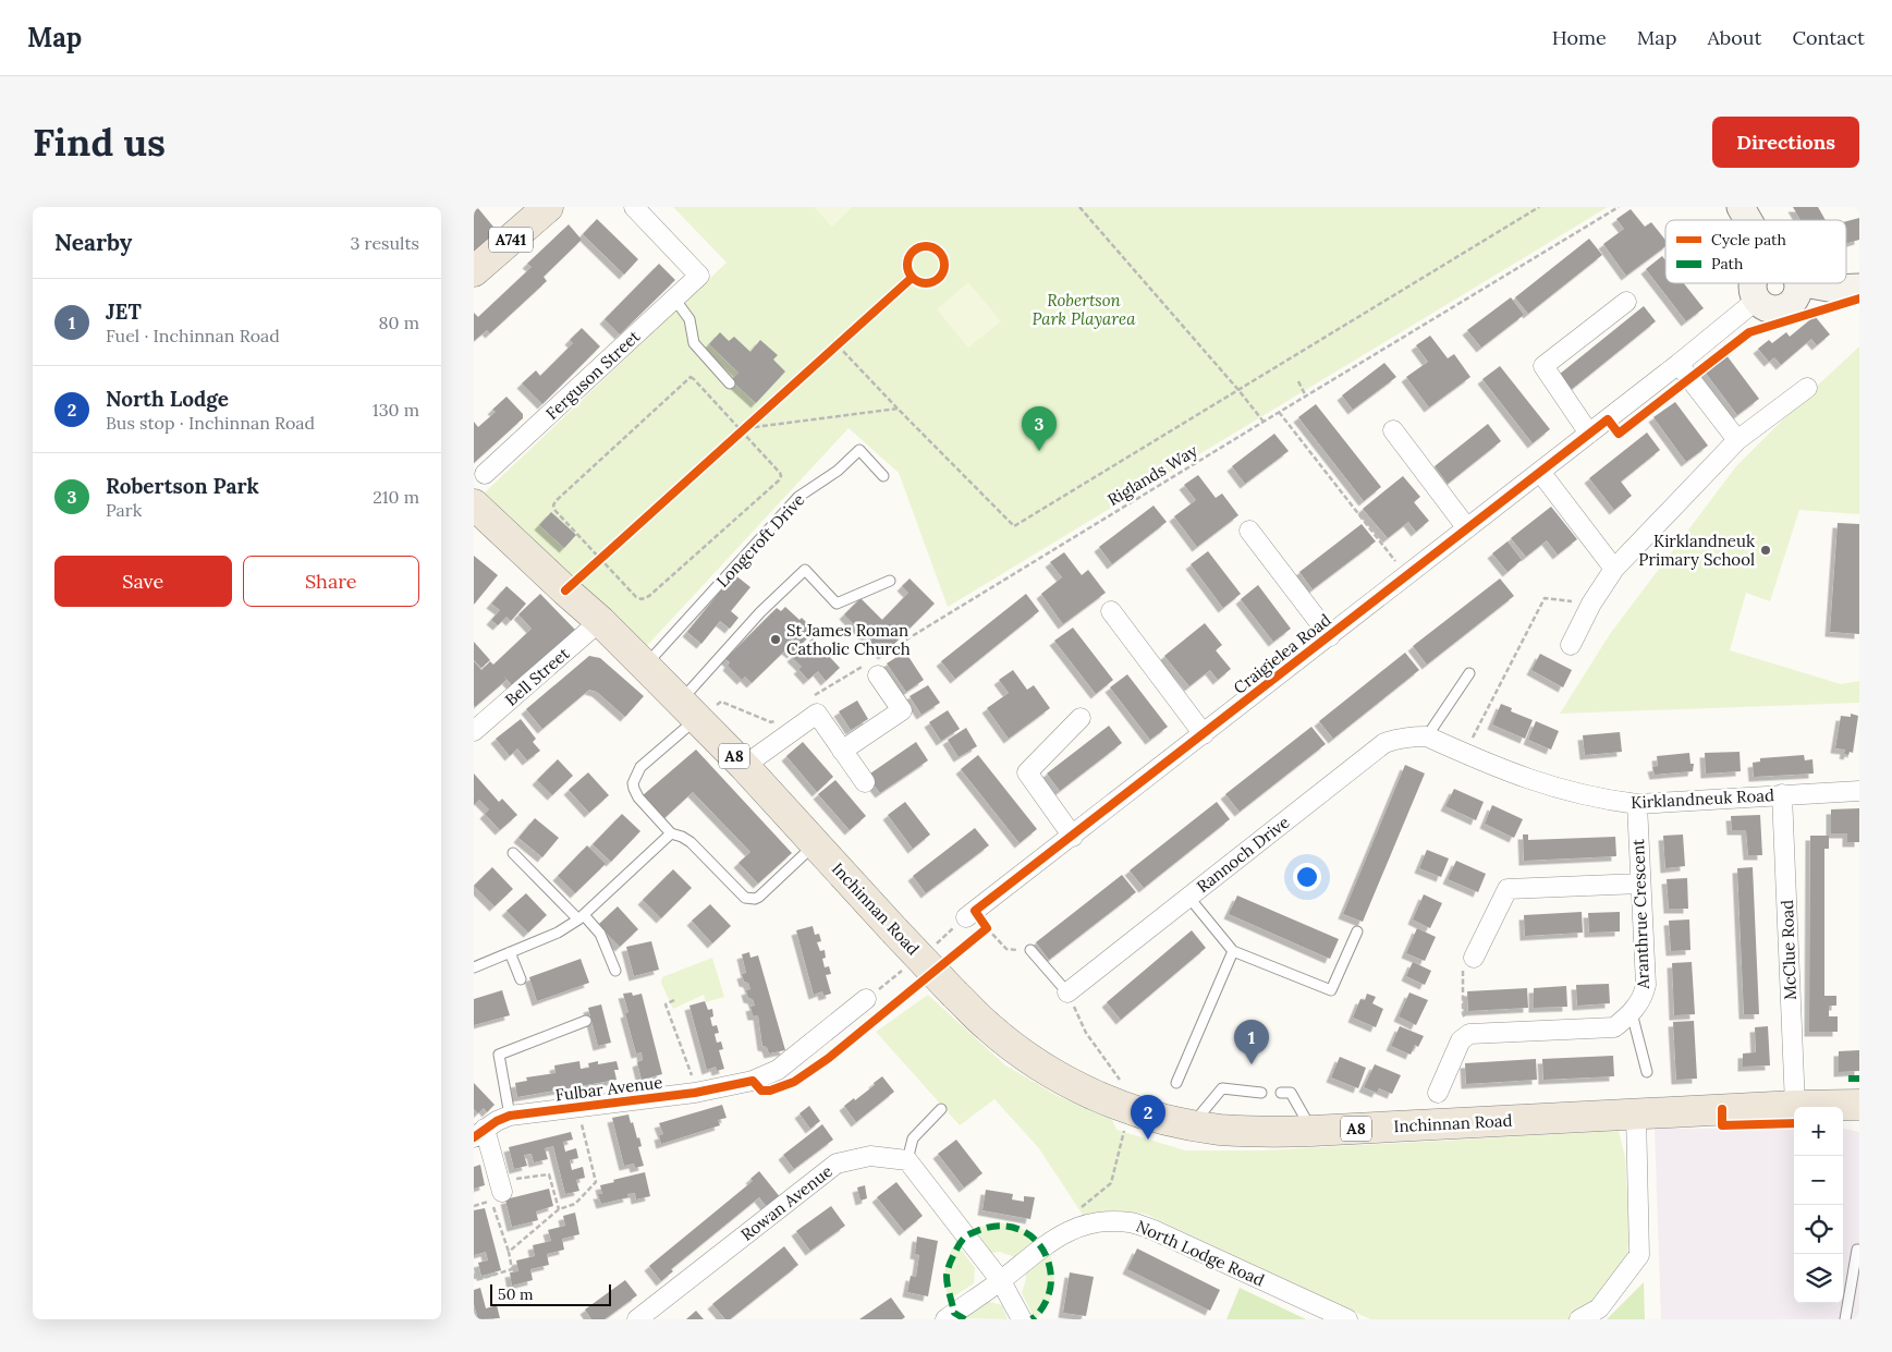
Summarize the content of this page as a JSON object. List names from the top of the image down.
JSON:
{
  "streets": {
    "main road": ["A741", "A8", "Inchinnan Road"],
    "street": [
      "Ferguson Street",
      "Craigielea Road",
      "Bell Street",
      "Kirklandneuk Road",
      "Rannoch Drive",
      "Aranthrue Crescent",
      "McClue Road",
      "Fulbar Avenue",
      "Rowan Avenue",
      "North Lodge Road"
    ],
    "lane": ["Longcroft Drive"],
    "path": ["Riglands Way"]
  },
  "crossings": [
    ["Longcroft Drive", "Inchinnan Road"],
    ["Bell Street", "Inchinnan Road"],
    ["Kirklandneuk Road", "Rannoch Drive"],
    ["Kirklandneuk Road", "Aranthrue Crescent"],
    ["Kirklandneuk Road", "McClue Road"],
    ["Inchinnan Road", "McClue Road"]
  ],
  "parks": ["Robertson Park Playarea"],
  "places": ["Kirklandneuk Primary School", "St James Roman Catholic Church"],
  "legend": ["Cycle path", "Path"],
  "scale_bar": "50 m",
  "page": {
    "header": "Map",
    "nav": [
      "Home",
      "Map",
      "About",
      "Contact"
    ],
    "buttons": [
      "Directions",
      ["Save", "Share"]
    ],
    "title": "Find us",
    "heading": ["Nearby", "3 results"],
    "list": [
      {
        "mark": "1",
        "name": "JET",
        "note": "Fuel · Inchinnan Road",
        "value": "80 m"
      },
      {
        "mark": "2",
        "name": "North Lodge",
        "note": "Bus stop · Inchinnan Road",
        "value": "130 m"
      },
      {
        "mark": "3",
        "name": "Robertson Park",
        "note": "Park",
        "value": "210 m"
      }
    ],
    "pins": ["3", "1", "2"],
    "map_buttons": ["+", "−"],
    "scale": "50 m"
  }
}
